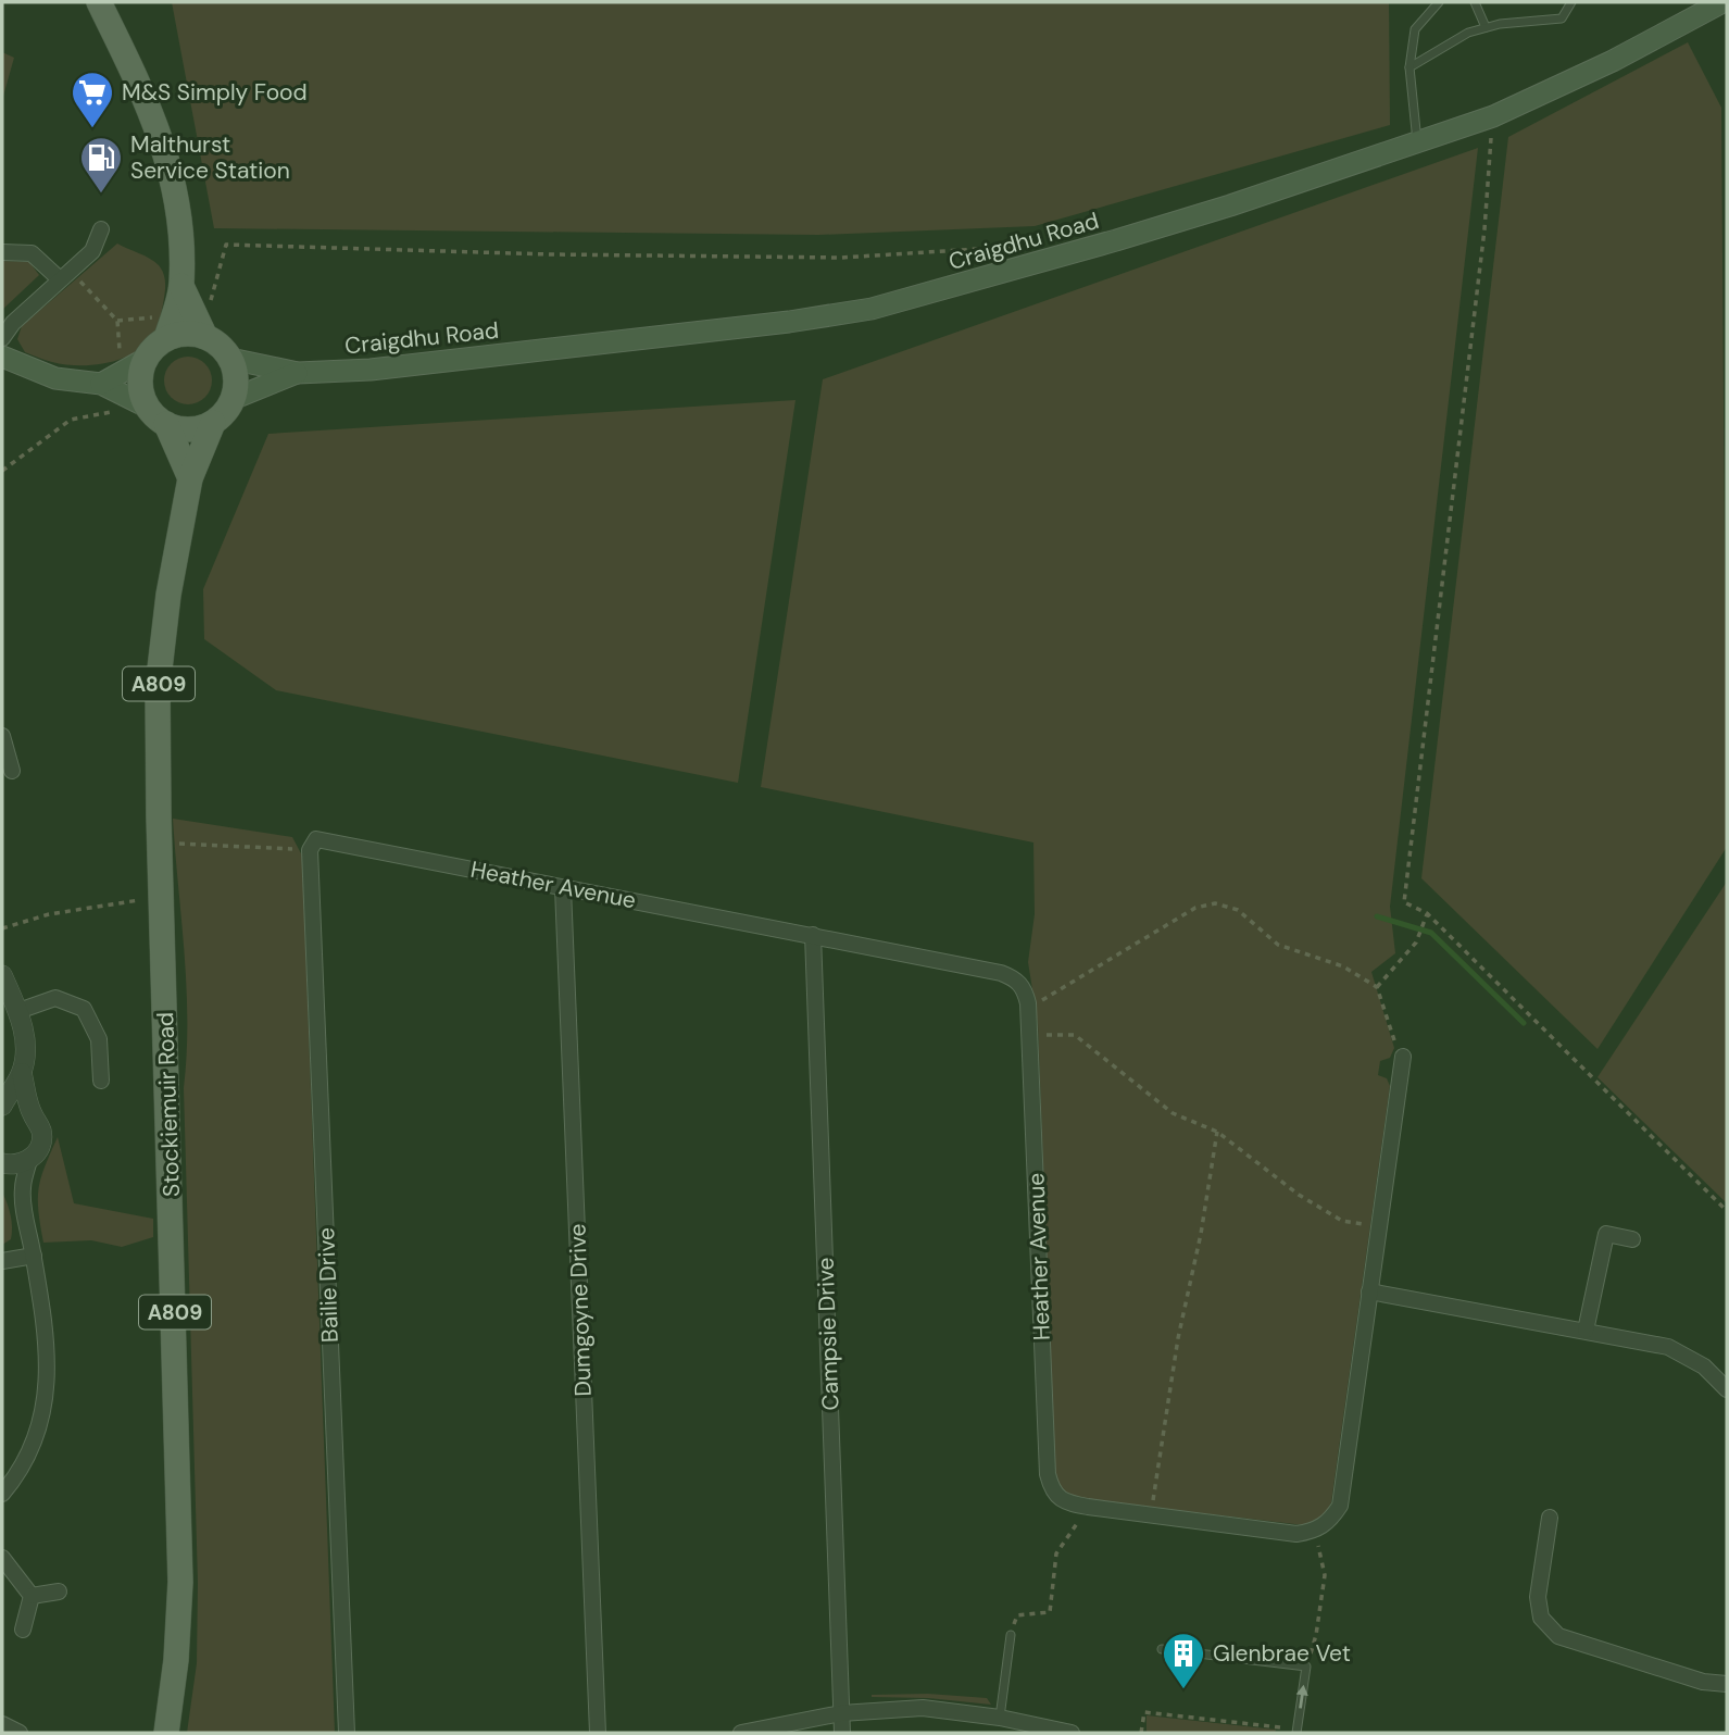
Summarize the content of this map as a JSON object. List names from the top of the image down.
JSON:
{
  "streets": {
    "main road": ["Craigdhu Road", "A809", "Stockiemuir Road"],
    "street": [
      "Heather Avenue",
      "Bailie Drive",
      "Dumgoyne Drive",
      "Campsie Drive"
    ]
  },
  "crossings": [
    ["Craigdhu Road", "Stockiemuir Road"],
    ["Heather Avenue", "Bailie Drive"],
    ["Heather Avenue", "Dumgoyne Drive"],
    ["Heather Avenue", "Campsie Drive"]
  ],
  "places": {
    "supermarket": ["M&S Simply Food"],
    "fuel station": ["Malthurst Service Station"],
    "building": ["Glenbrae Vet"]
  }
}
